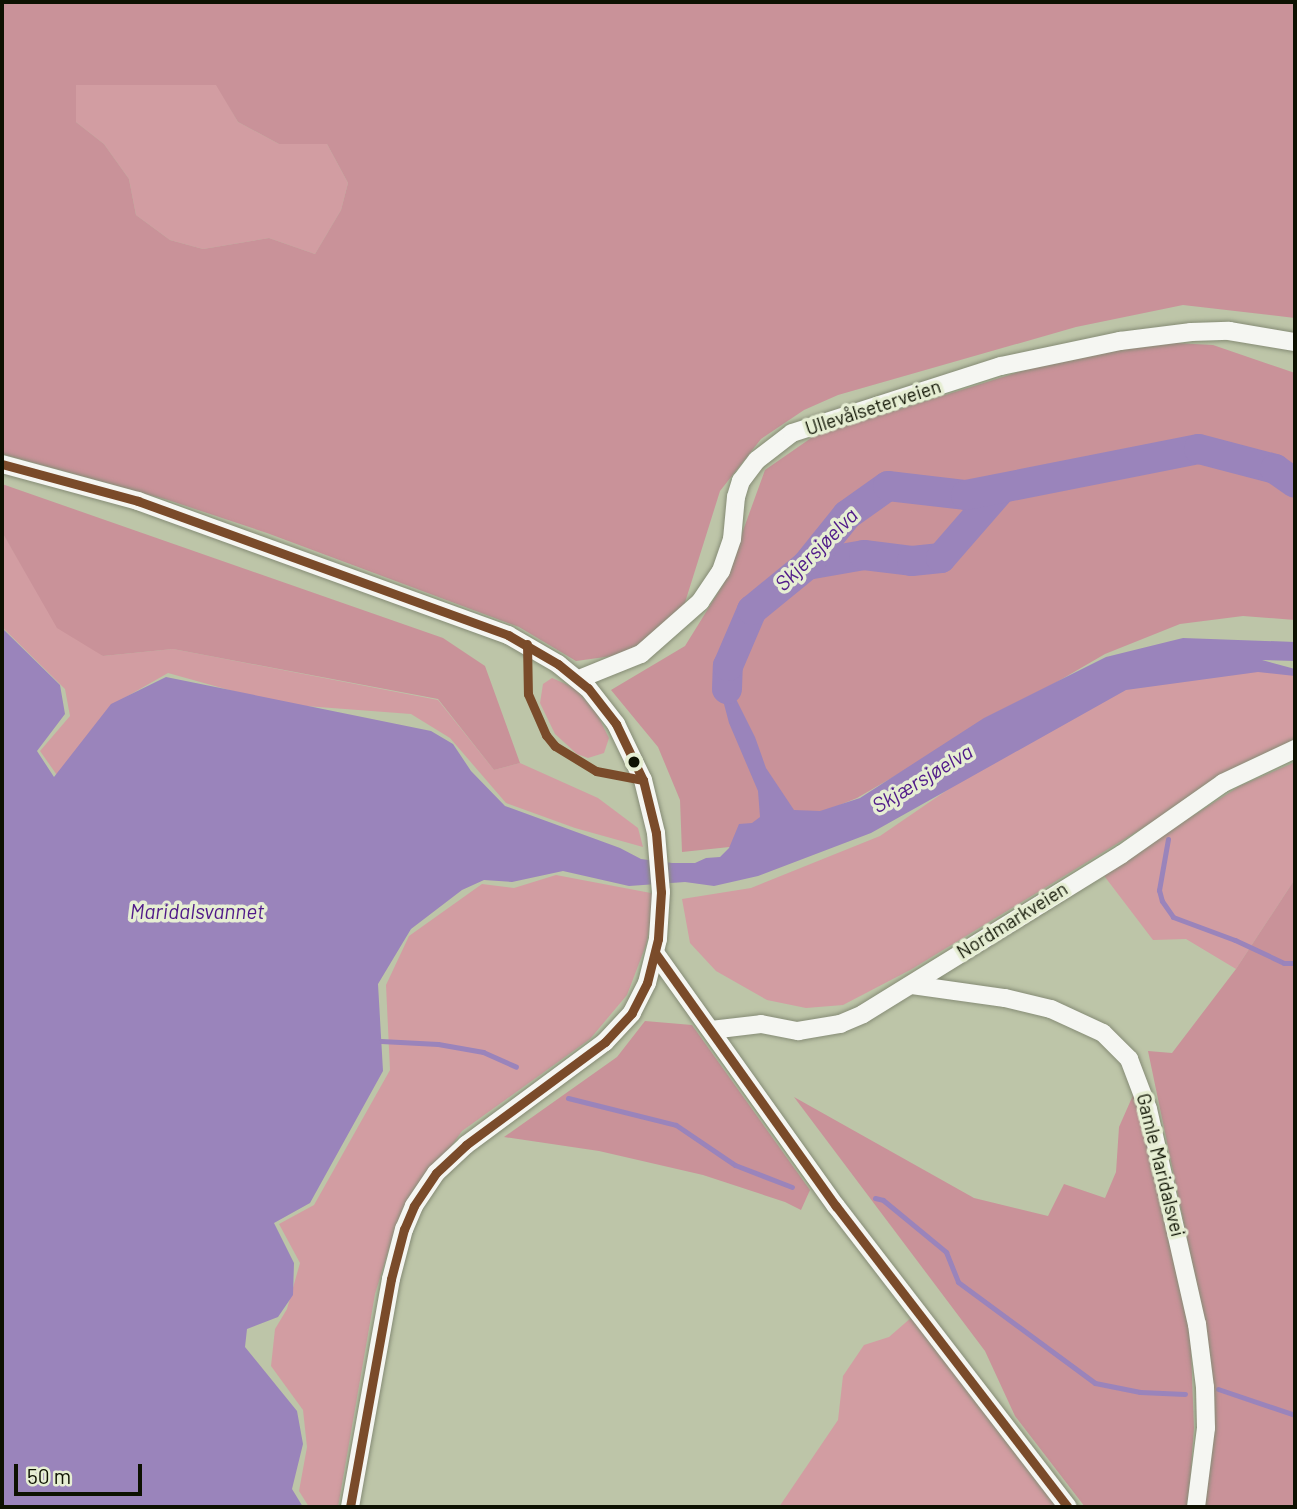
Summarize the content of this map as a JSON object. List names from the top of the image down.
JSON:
{
  "streets": {
    "street": ["Ullevålseterveien", "Nordmarkveien", "Gamle Maridalsvei"]
  },
  "crossings": [
    ["Nordmarkveien", "Gamle Maridalsvei"]
  ],
  "water": ["Skjersjøelva", "Skjærsjøelva", "Maridalsvannet"],
  "scale_bar": "50 m"
}
